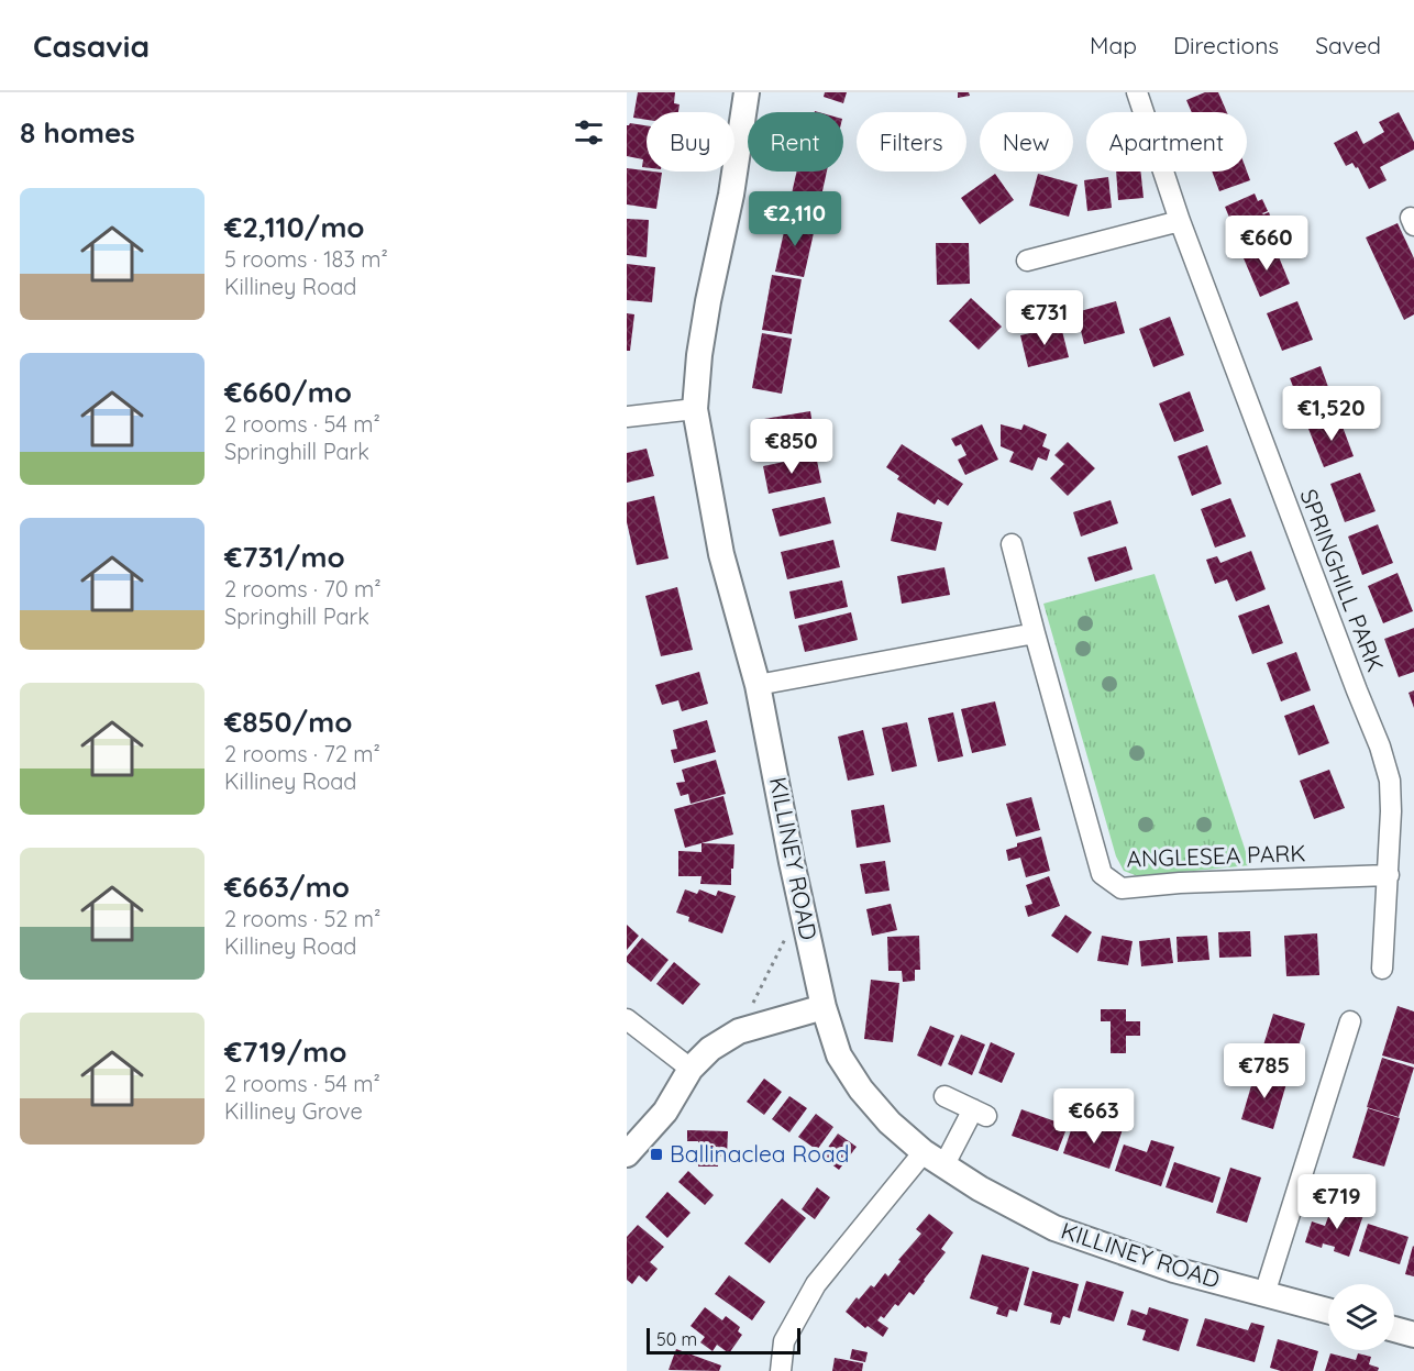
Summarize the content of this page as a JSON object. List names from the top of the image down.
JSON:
{
  "streets": {
    "street": ["SPRINGHILL PARK", "ANGLESEA PARK", "KILLINEY ROAD"]
  },
  "crossings": [
    ["SPRINGHILL PARK", "ANGLESEA PARK"]
  ],
  "places": {
    "transit": ["Ballinaclea Road"]
  },
  "scale_bar": "50 m",
  "page": {
    "header": "Casavia",
    "nav": ["Map", "Directions", "Saved"],
    "heading": "8 homes",
    "chip": [
      "Buy",
      "Rent",
      "Filters",
      "New",
      "Apartment"
    ],
    "list": [
      {
        "name": "€2,110/mo",
        "note": "5 rooms · 183 m² · Killiney Road"
      },
      {
        "name": "€660/mo",
        "note": "2 rooms · 54 m² · Springhill Park"
      },
      {
        "name": "€731/mo",
        "note": "2 rooms · 70 m² · Springhill Park"
      },
      {
        "name": "€850/mo",
        "note": "2 rooms · 72 m² · Killiney Road"
      },
      {
        "name": "€663/mo",
        "note": "2 rooms · 52 m² · Killiney Road"
      },
      {
        "name": "€719/mo",
        "note": "2 rooms · 54 m² · Killiney Grove"
      }
    ],
    "price": [
      "€2,110",
      "€660",
      "€731",
      "€1,520",
      "€850",
      "€785",
      "€663",
      "€719"
    ],
    "scale": "50 m"
  }
}
